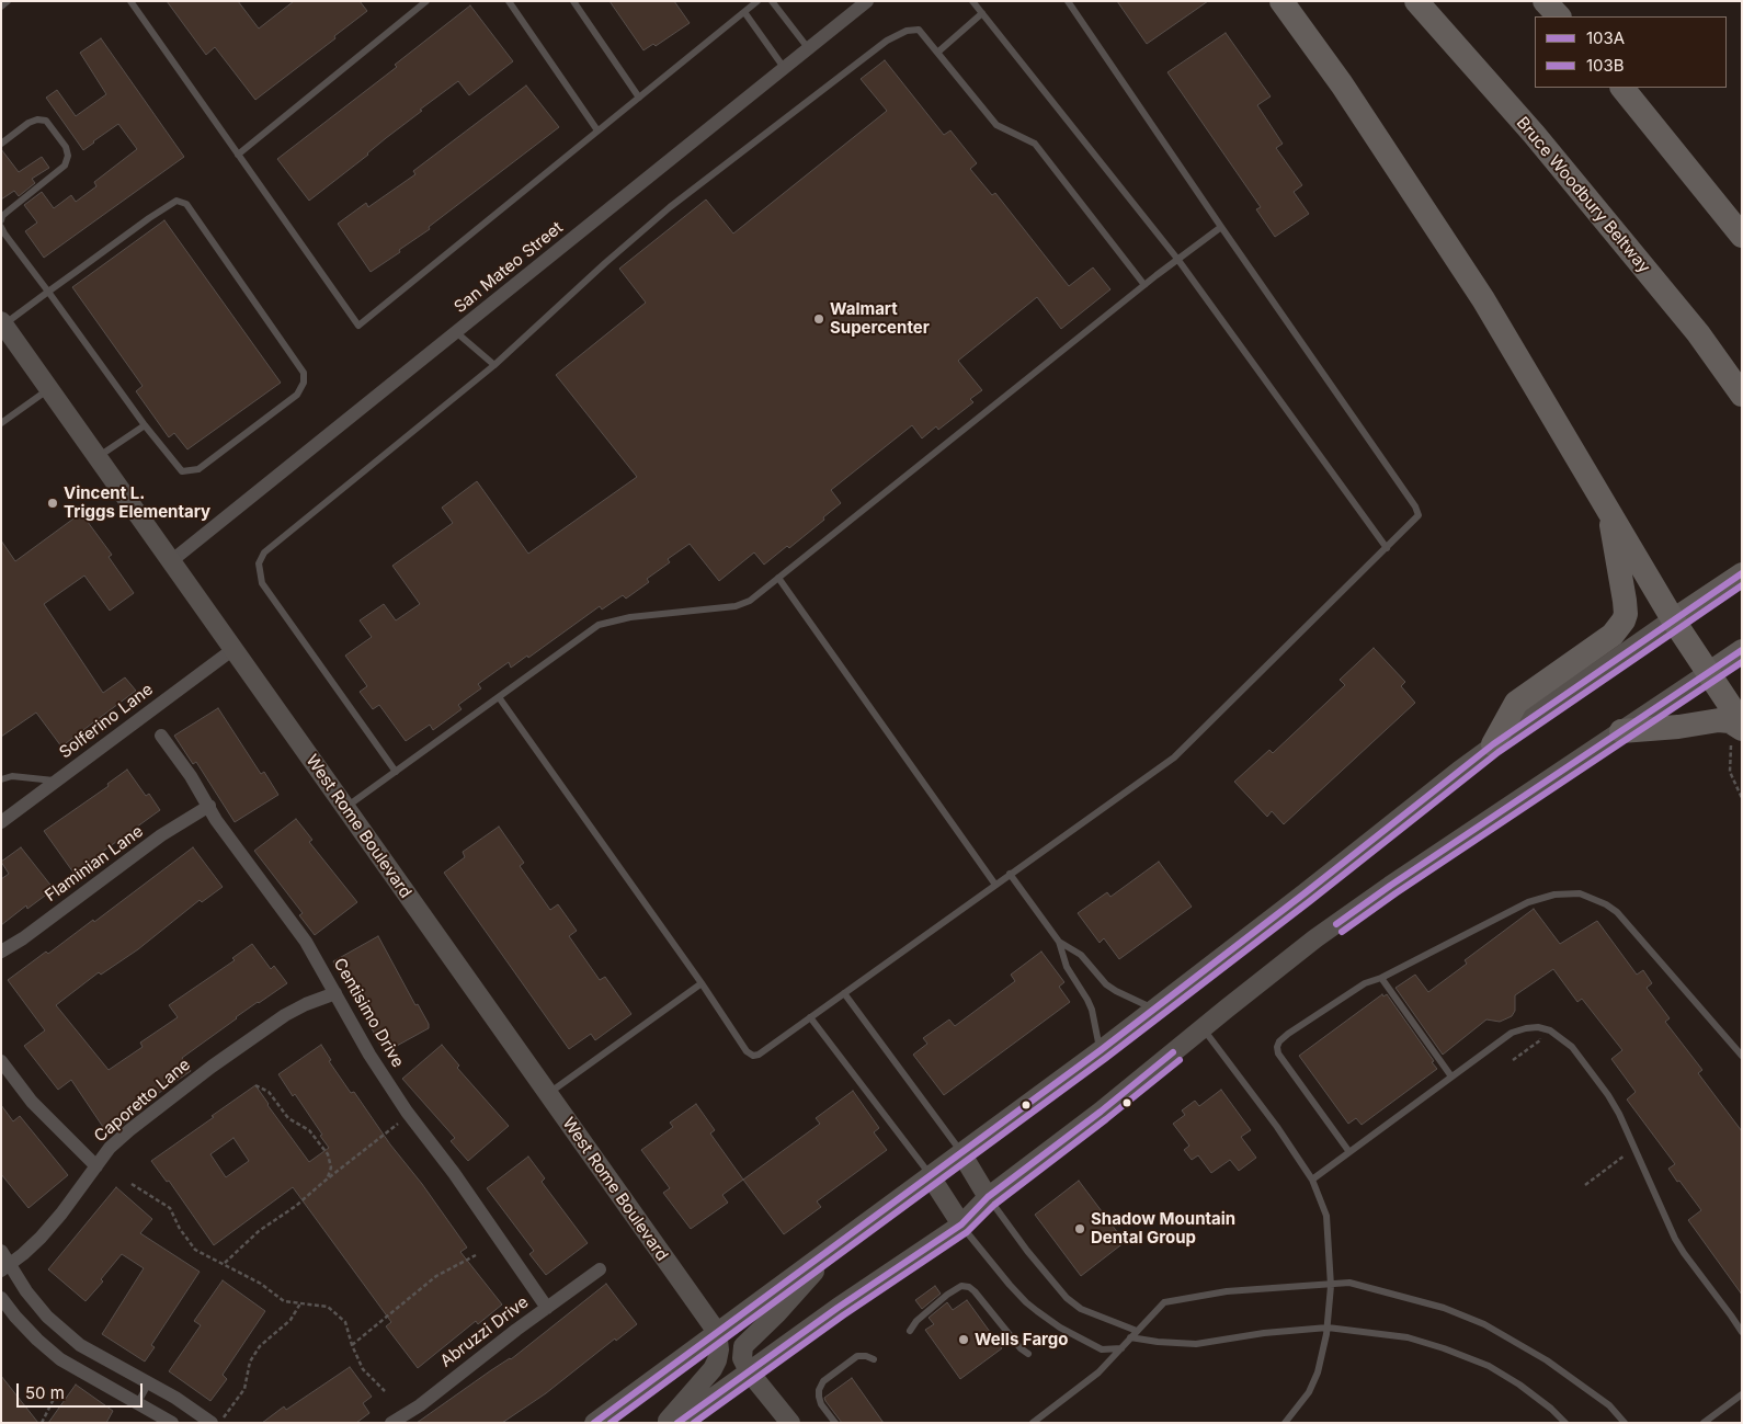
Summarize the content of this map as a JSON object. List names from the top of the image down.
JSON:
{
  "streets": {
    "highway": ["Bruce Woodbury Beltway"],
    "main road": ["West Rome Boulevard"],
    "street": [
      "San Mateo Street",
      "Solferino Lane",
      "Flaminian Lane",
      "Centisimo Drive",
      "Caporetto Lane",
      "Abruzzi Drive"
    ]
  },
  "crossings": [
    ["San Mateo Street", "West Rome Boulevard"],
    ["Solferino Lane", "West Rome Boulevard"],
    ["Flaminian Lane", "Centisimo Drive"],
    ["Centisimo Drive", "Caporetto Lane"],
    ["Centisimo Drive", "Abruzzi Drive"]
  ],
  "places": [
    "Walmart Supercenter",
    "Vincent L. Triggs Elementary",
    "Shadow Mountain Dental Group",
    "Wells Fargo"
  ],
  "lines": ["transit line 103A", "transit line 103B"],
  "legend": ["103A", "103B"],
  "scale_bar": "50 m"
}
